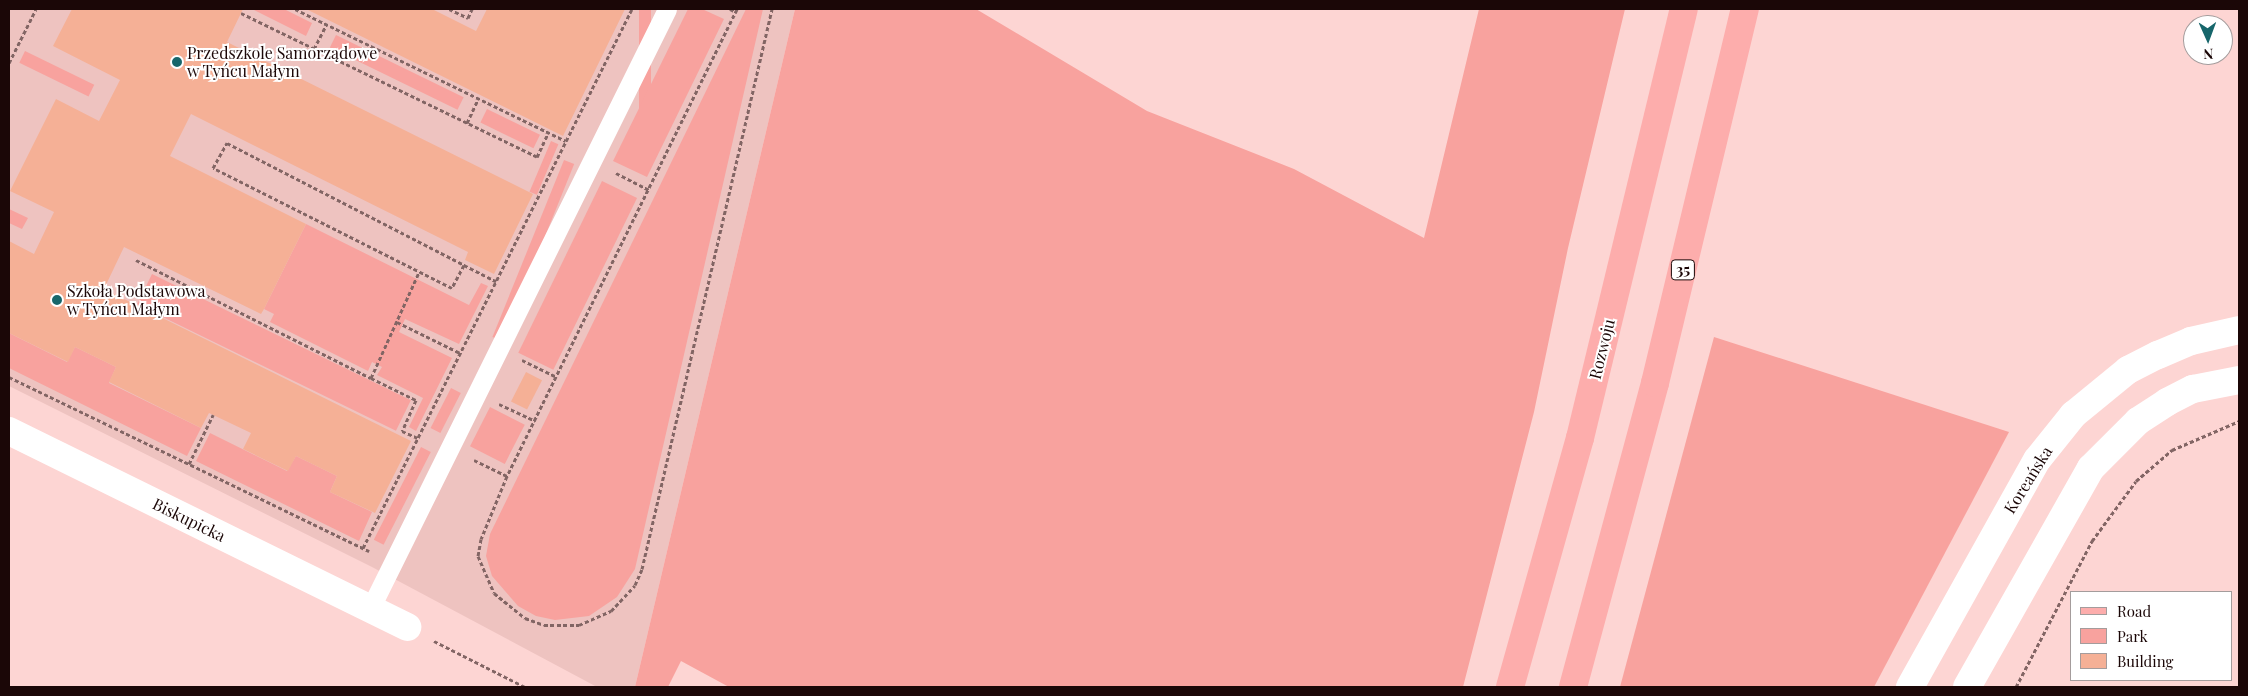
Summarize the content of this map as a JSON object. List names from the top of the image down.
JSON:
{
  "streets": {
    "main road": ["35", "Rozwoju"],
    "street": ["Koreańska", "Biskupicka"]
  },
  "places": ["Przedszkole Samorządowe w Tyńcu Małym", "Szkoła Podstawowa w Tyńcu Małym"],
  "legend": ["Road", "Park", "Building"],
  "north": "bottom"
}
